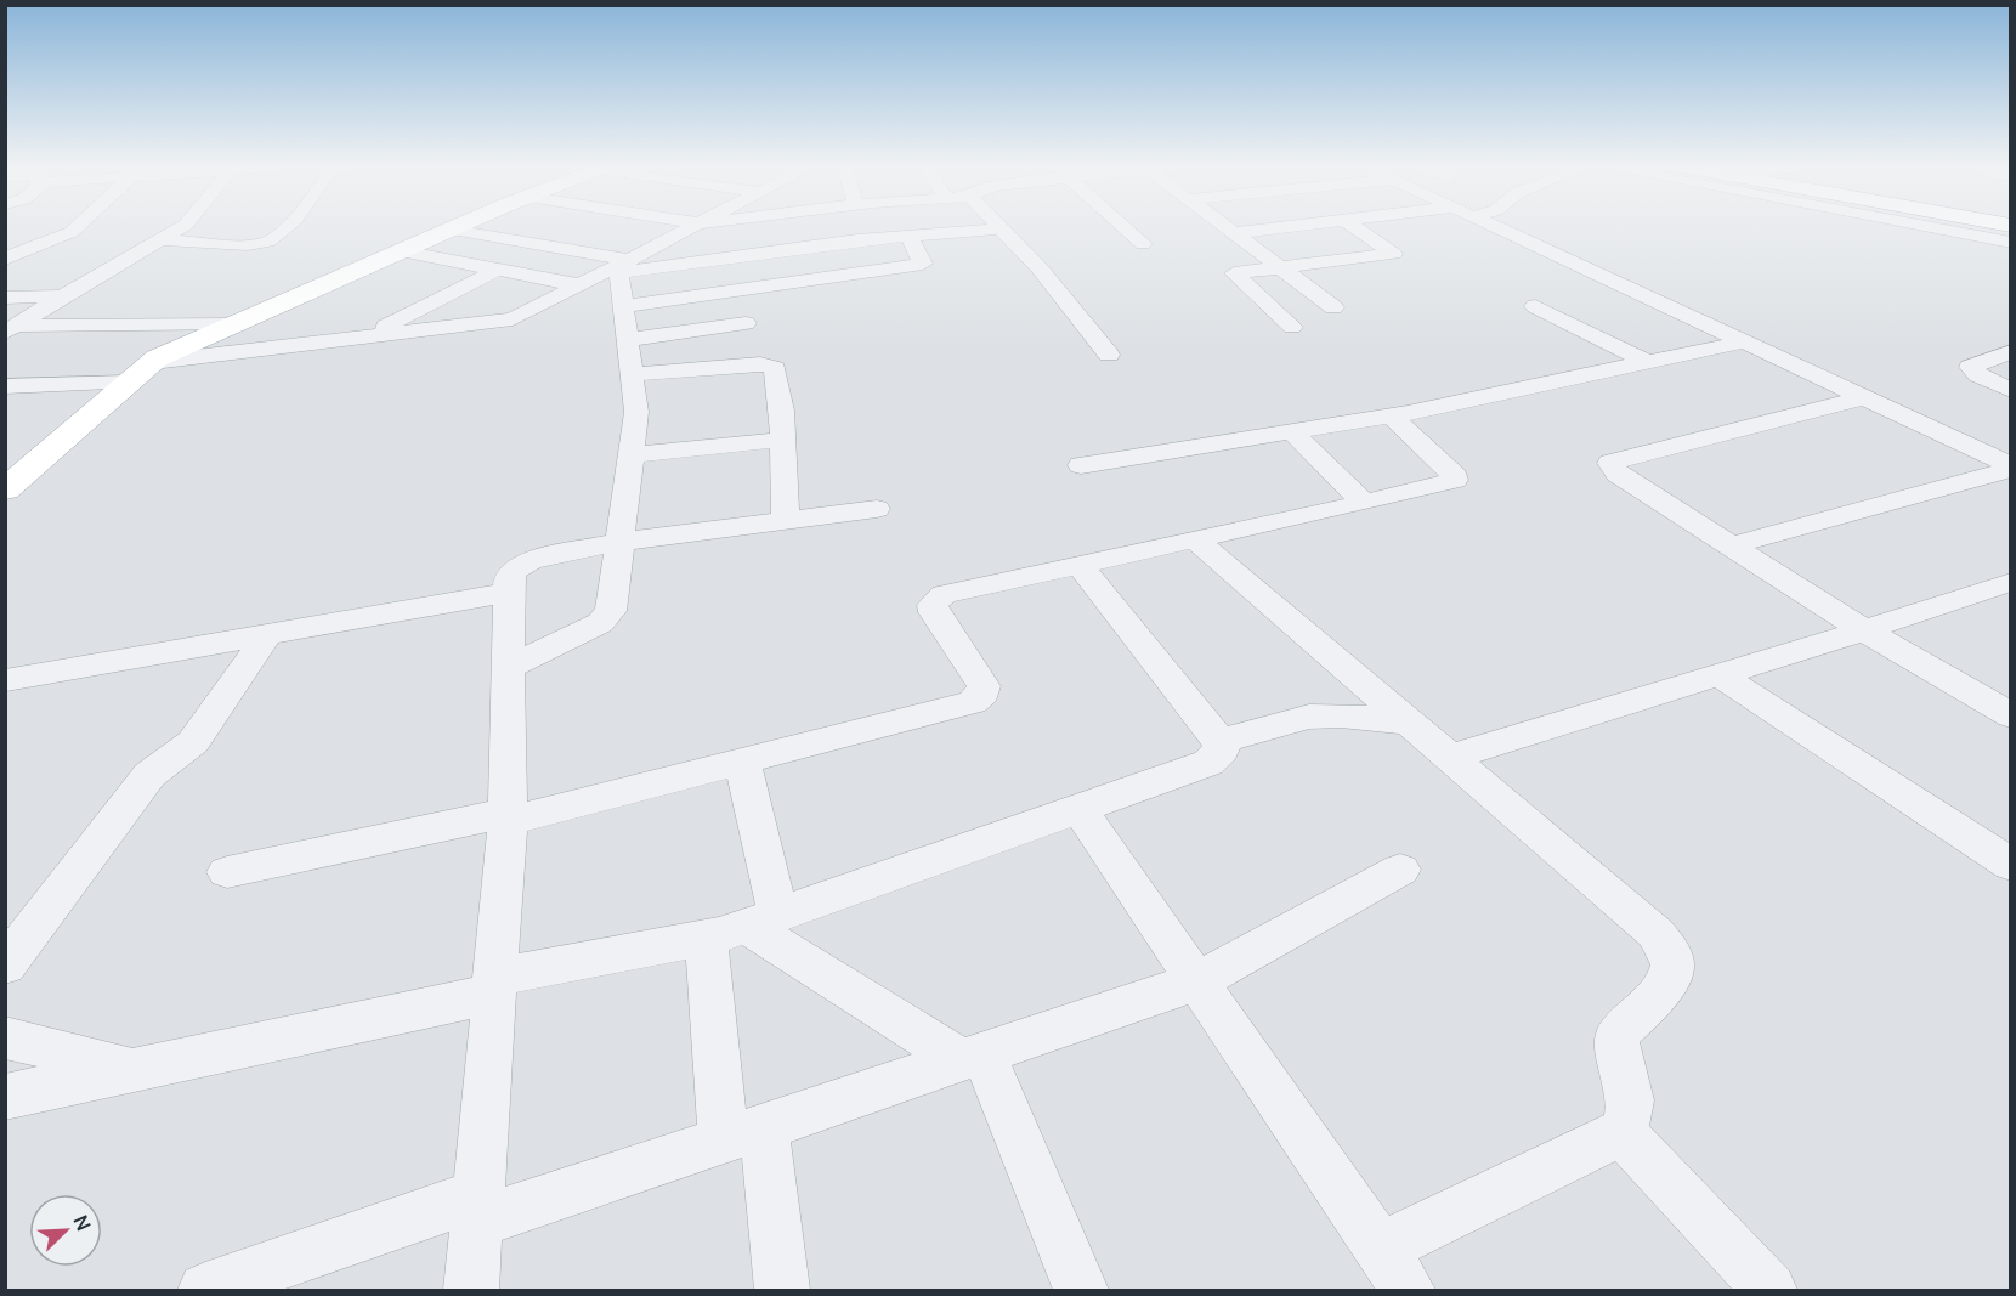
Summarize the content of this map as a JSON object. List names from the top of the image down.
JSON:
{
  "north": "top right"
}
